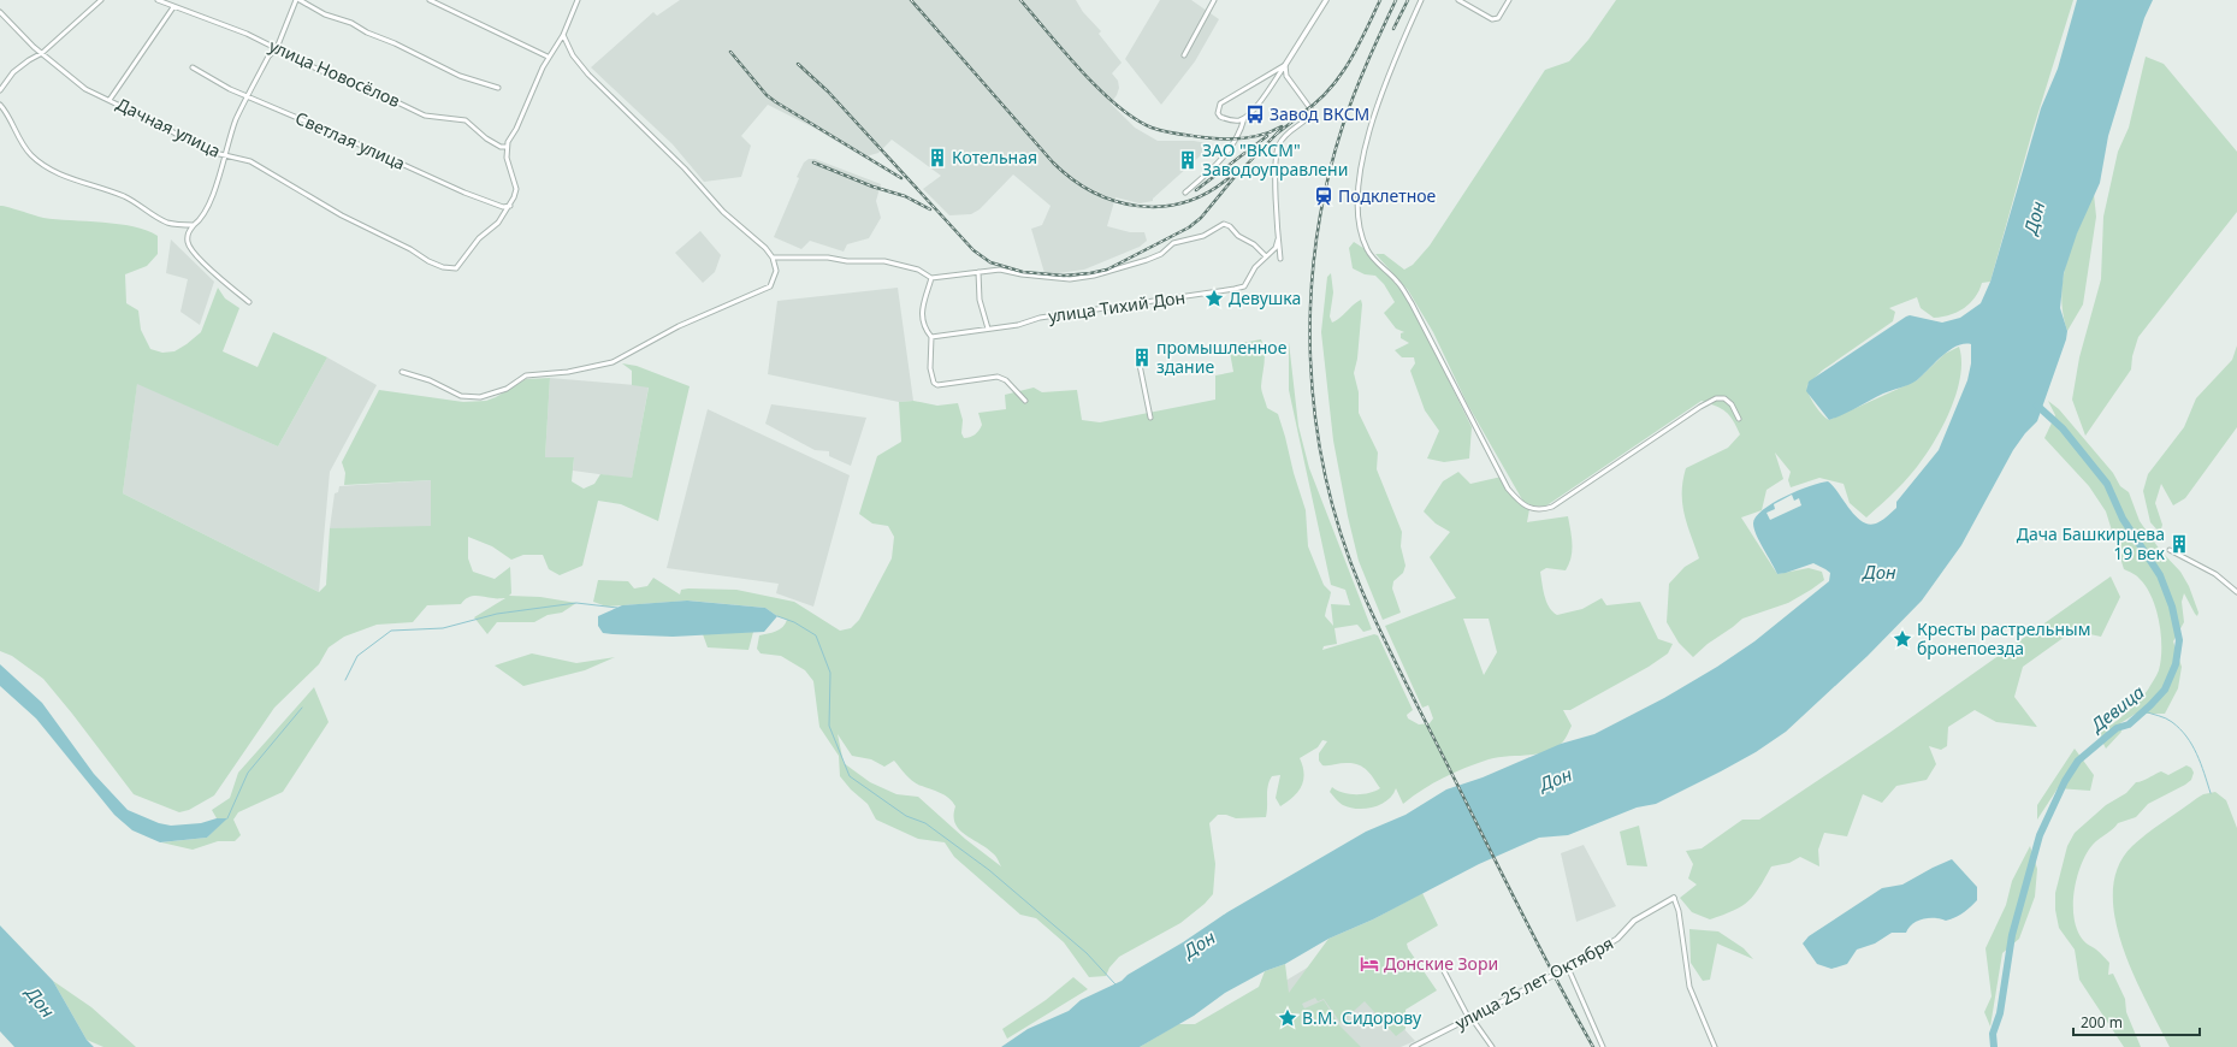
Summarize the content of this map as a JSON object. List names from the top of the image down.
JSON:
{
  "streets": {
    "street": [
      "улица Новосёлов",
      "Дачная улица",
      "Светлая улица",
      "улица Тихий Дон",
      "улица 25 лет Октября"
    ]
  },
  "crossings": [
    ["Дачная улица", "Светлая улица"]
  ],
  "water": ["Дон", "Девица"],
  "places": {
    "bus stop": ["Завод ВКСМ"],
    "building": [
      "Котельная",
      "ЗАО \"ВКСМ\" Заводоуправлени",
      "промышленное здание",
      "Дача Башкирцева 19 век"
    ],
    "station": ["Подклетное"],
    "place": ["Девушка", "Кресты растрельным бронепоезда", "В.М. Сидорову"],
    "hotel": ["Донские Зори"]
  },
  "scale_bar": "200 m"
}
